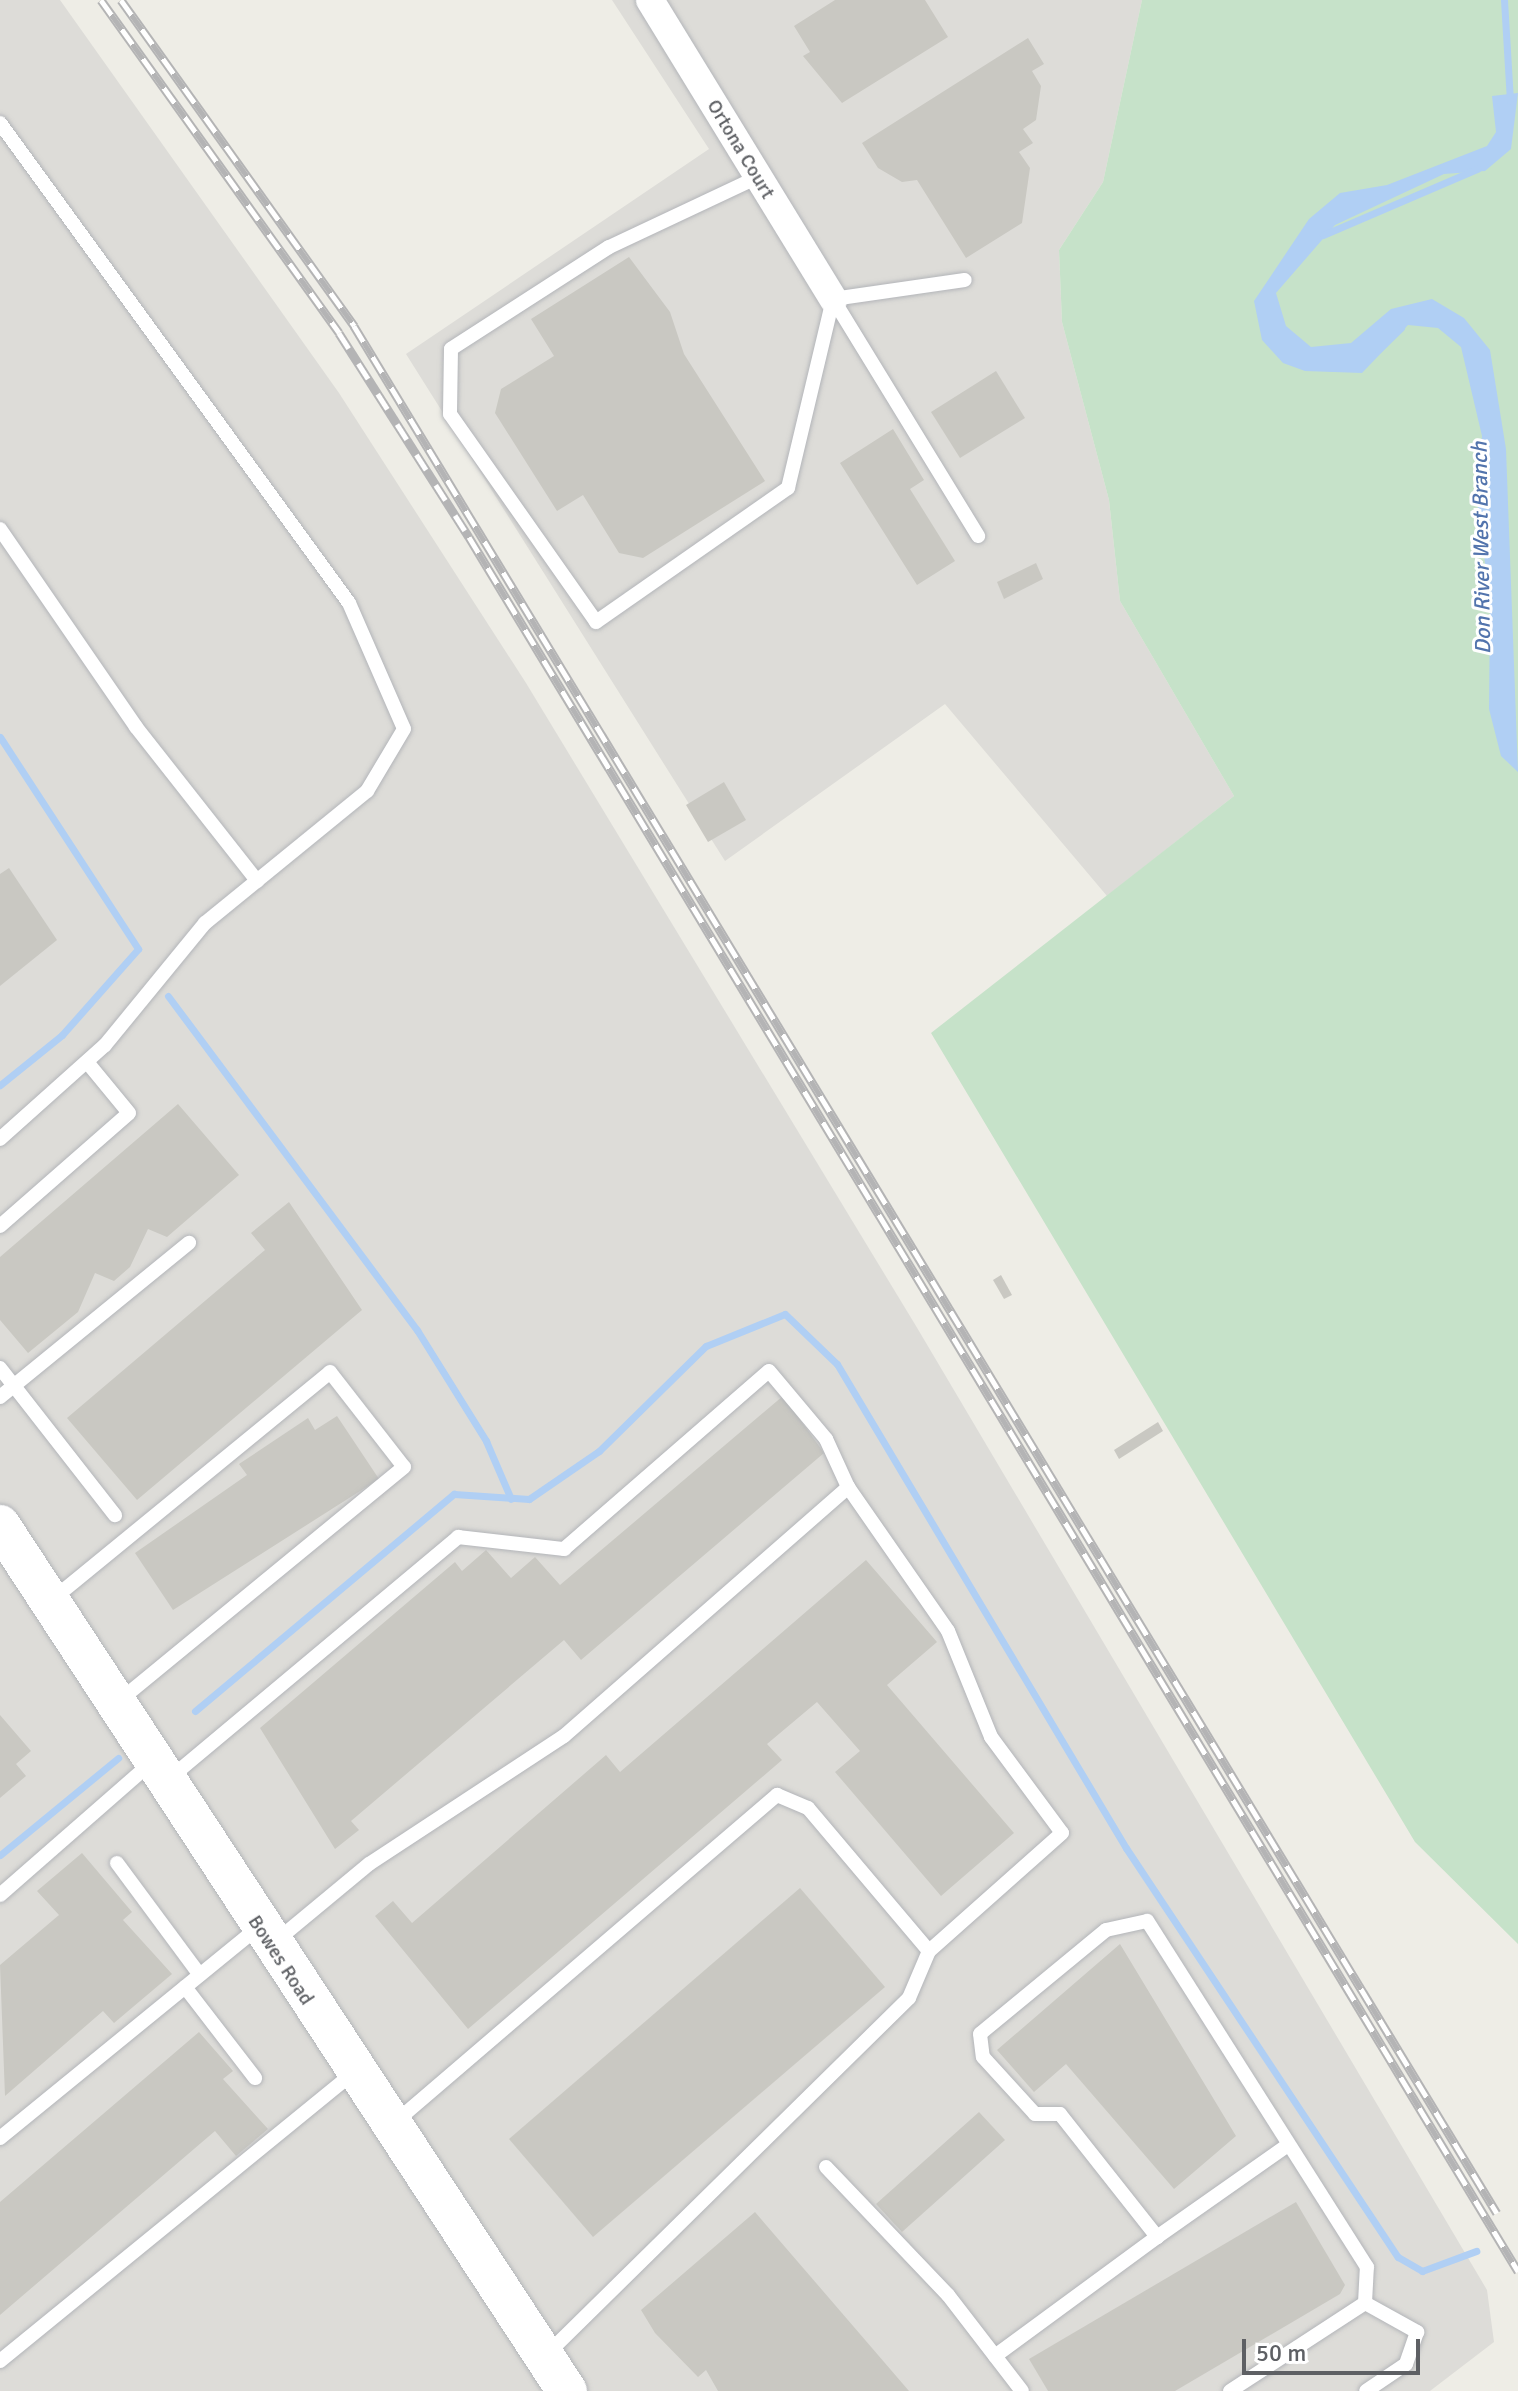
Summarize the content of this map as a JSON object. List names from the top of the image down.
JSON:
{
  "streets": {
    "street": ["Ortona Court", "Bowes Road"]
  },
  "water": ["Don River West Branch"],
  "scale_bar": "50 m"
}
